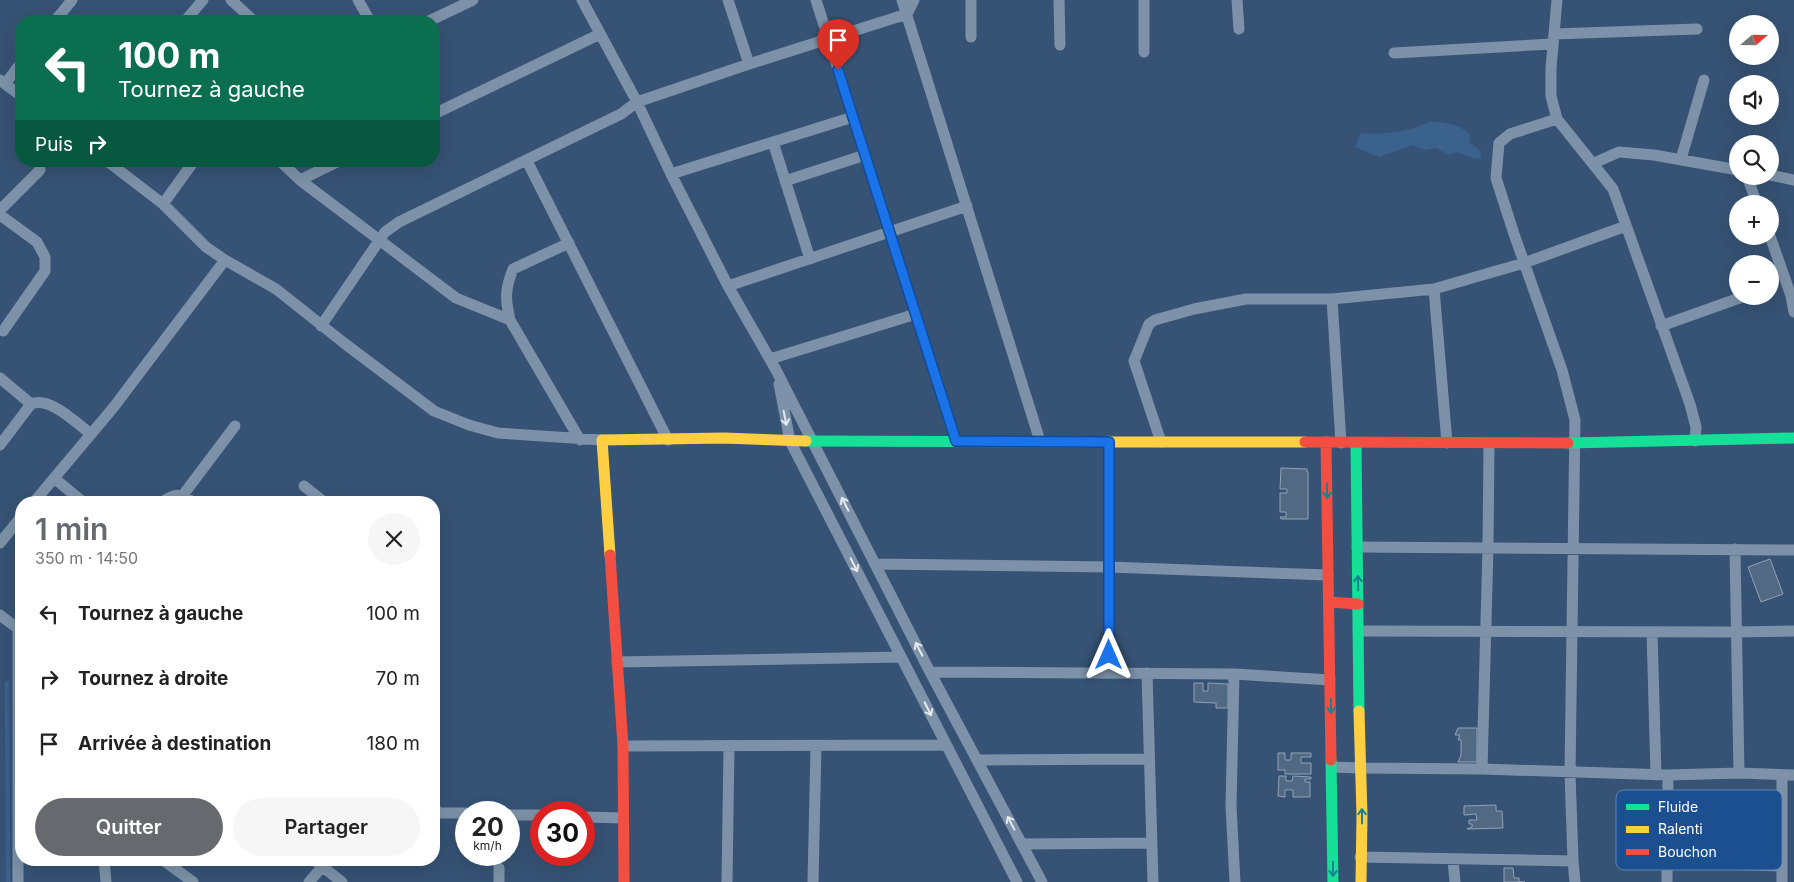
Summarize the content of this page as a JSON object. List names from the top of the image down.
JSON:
{
  "legend": ["Fluide", "Ralenti", "Bouchon"],
  "north": "right",
  "page": {
    "map_buttons": ["+", "−"],
    "turn": ["100 m", "Tournez à gauche"],
    "then": "Puis",
    "heading": ["1 min", "350 m · 14:50"],
    "list": [
      {
        "name": "Tournez à gauche",
        "value": "100 m"
      },
      {
        "name": "Tournez à droite",
        "value": "70 m"
      },
      {
        "name": "Arrivée à destination",
        "value": "180 m"
      }
    ],
    "buttons": ["Quitter", "Partager"],
    "speed": "20 km/h",
    "limit": "30"
  }
}
